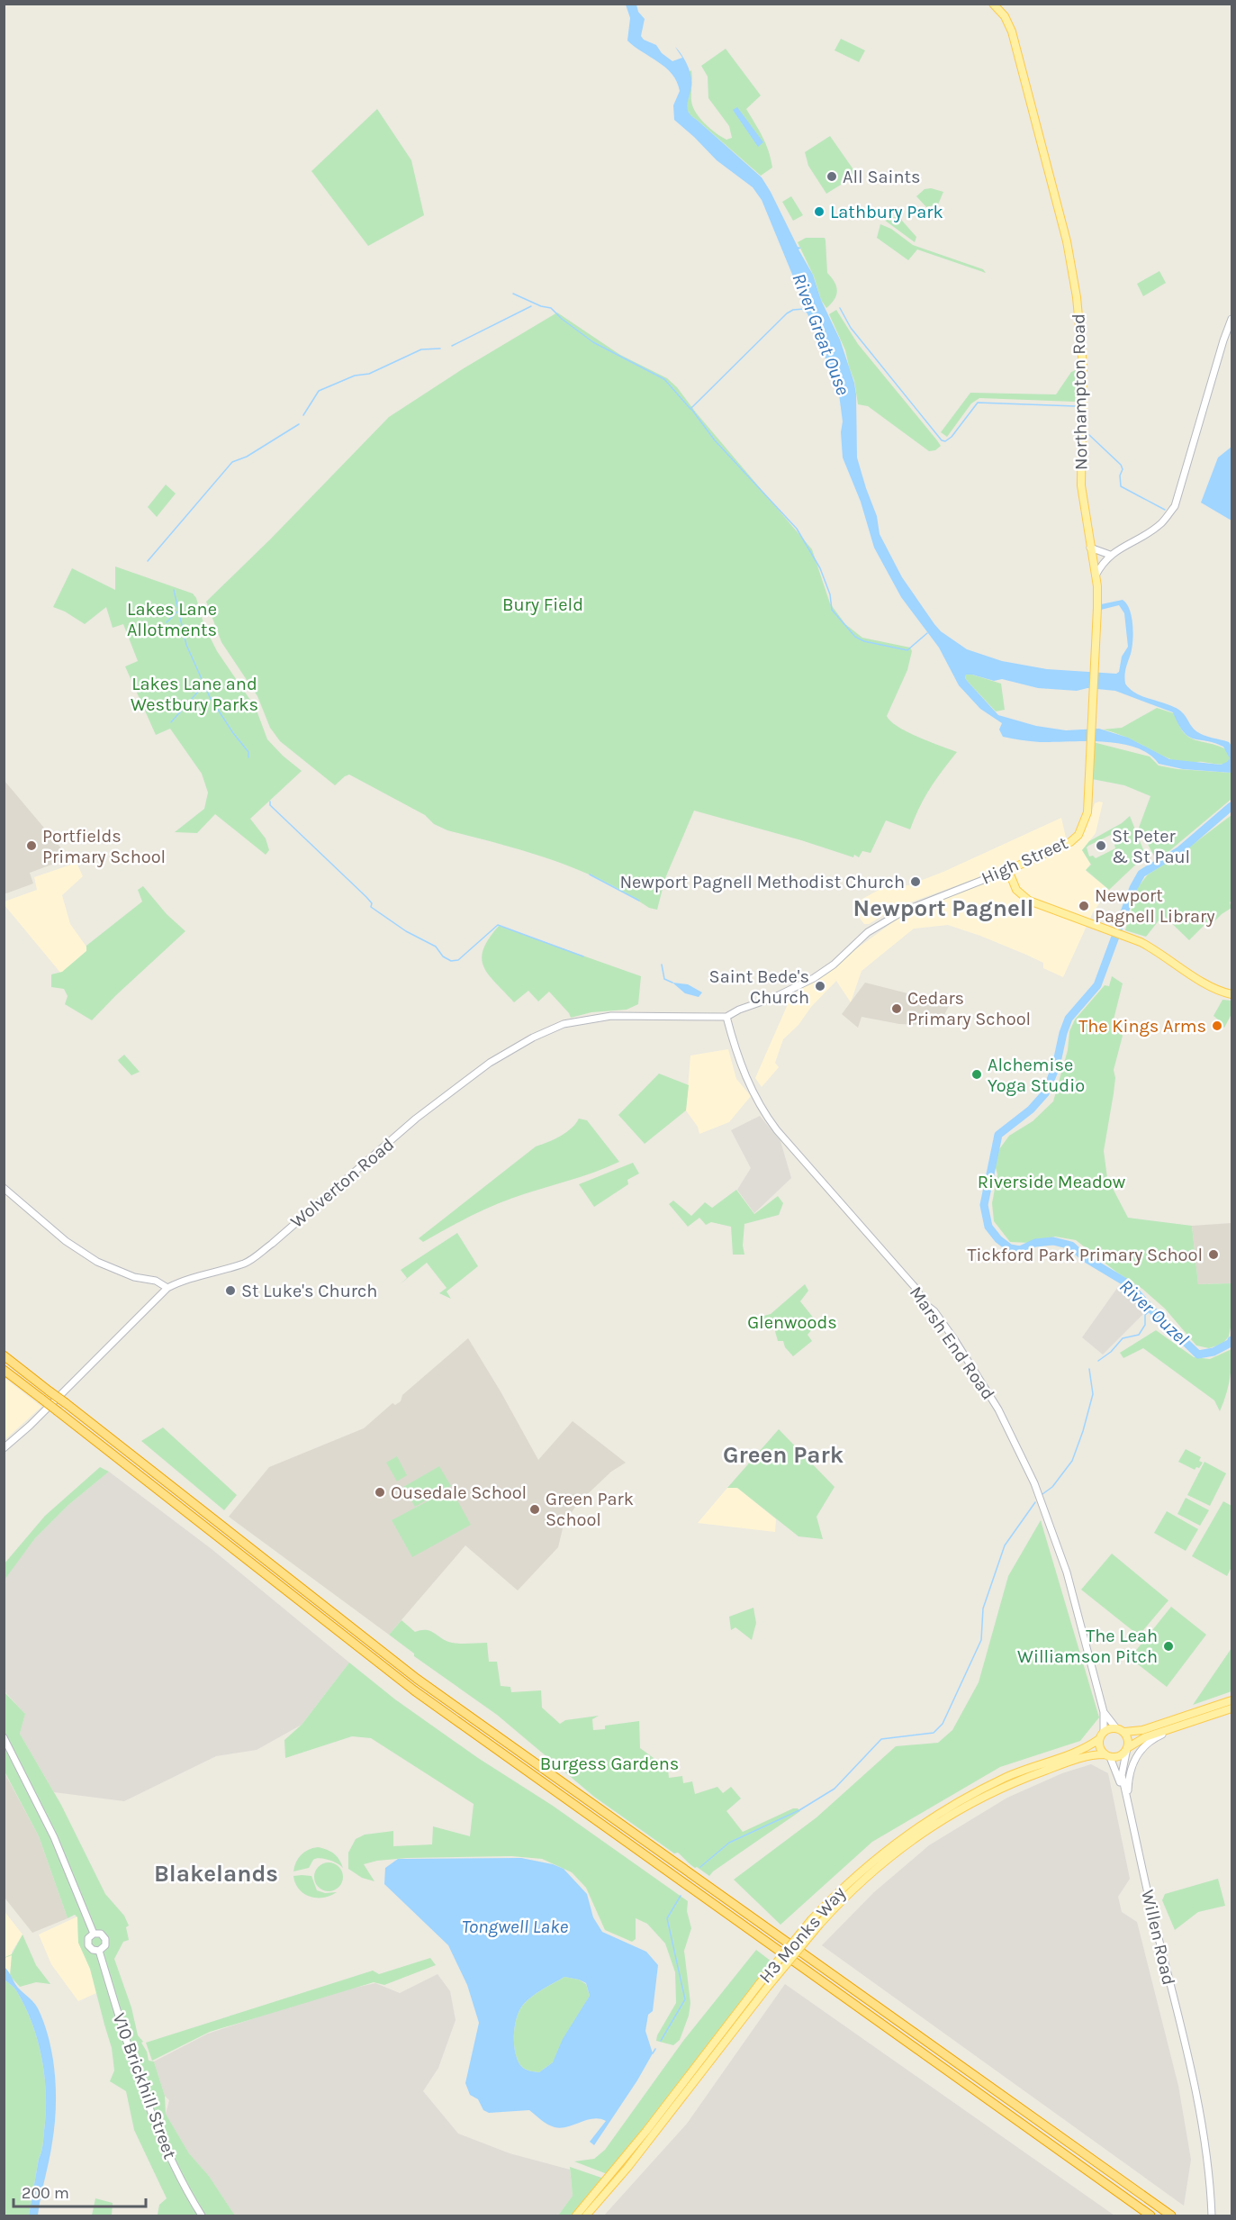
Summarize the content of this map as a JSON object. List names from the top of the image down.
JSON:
{
  "streets": {
    "main road": ["Northampton Road", "High Street", "H3 Monks Way"],
    "street": [
      "Wolverton Road",
      "Marsh End Road",
      "Willen Road",
      "V10 Brickhill Street"
    ]
  },
  "crossings": [
    ["Northampton Road", "High Street"],
    ["High Street", "Wolverton Road"],
    ["High Street", "Marsh End Road"],
    ["Wolverton Road", "Marsh End Road"],
    ["Marsh End Road", "H3 Monks Way"],
    ["Marsh End Road", "Willen Road"],
    ["H3 Monks Way", "Willen Road"]
  ],
  "districts": ["Newport Pagnell", "Green Park", "Blakelands"],
  "water": ["River Great Ouse", "River Ouzel", "Tongwell Lake"],
  "parks": [
    "Bury Field",
    "Lakes Lane Allotments",
    "Lakes Lane and Westbury Parks",
    "Riverside Meadow",
    "Glenwoods",
    "Burgess Gardens"
  ],
  "places": [
    "All Saints",
    "Lathbury Park",
    "Portfields Primary School",
    "St Peter & St Paul",
    "Newport Pagnell Methodist Church",
    "Newport Pagnell Library",
    "Saint Bede's Church",
    "Cedars Primary School",
    "The Kings Arms",
    "Alchemise Yoga Studio",
    "Tickford Park Primary School",
    "St Luke's Church",
    "Ousedale School",
    "Green Park School",
    "The Leah Williamson Pitch"
  ],
  "scale_bar": "200 m"
}
